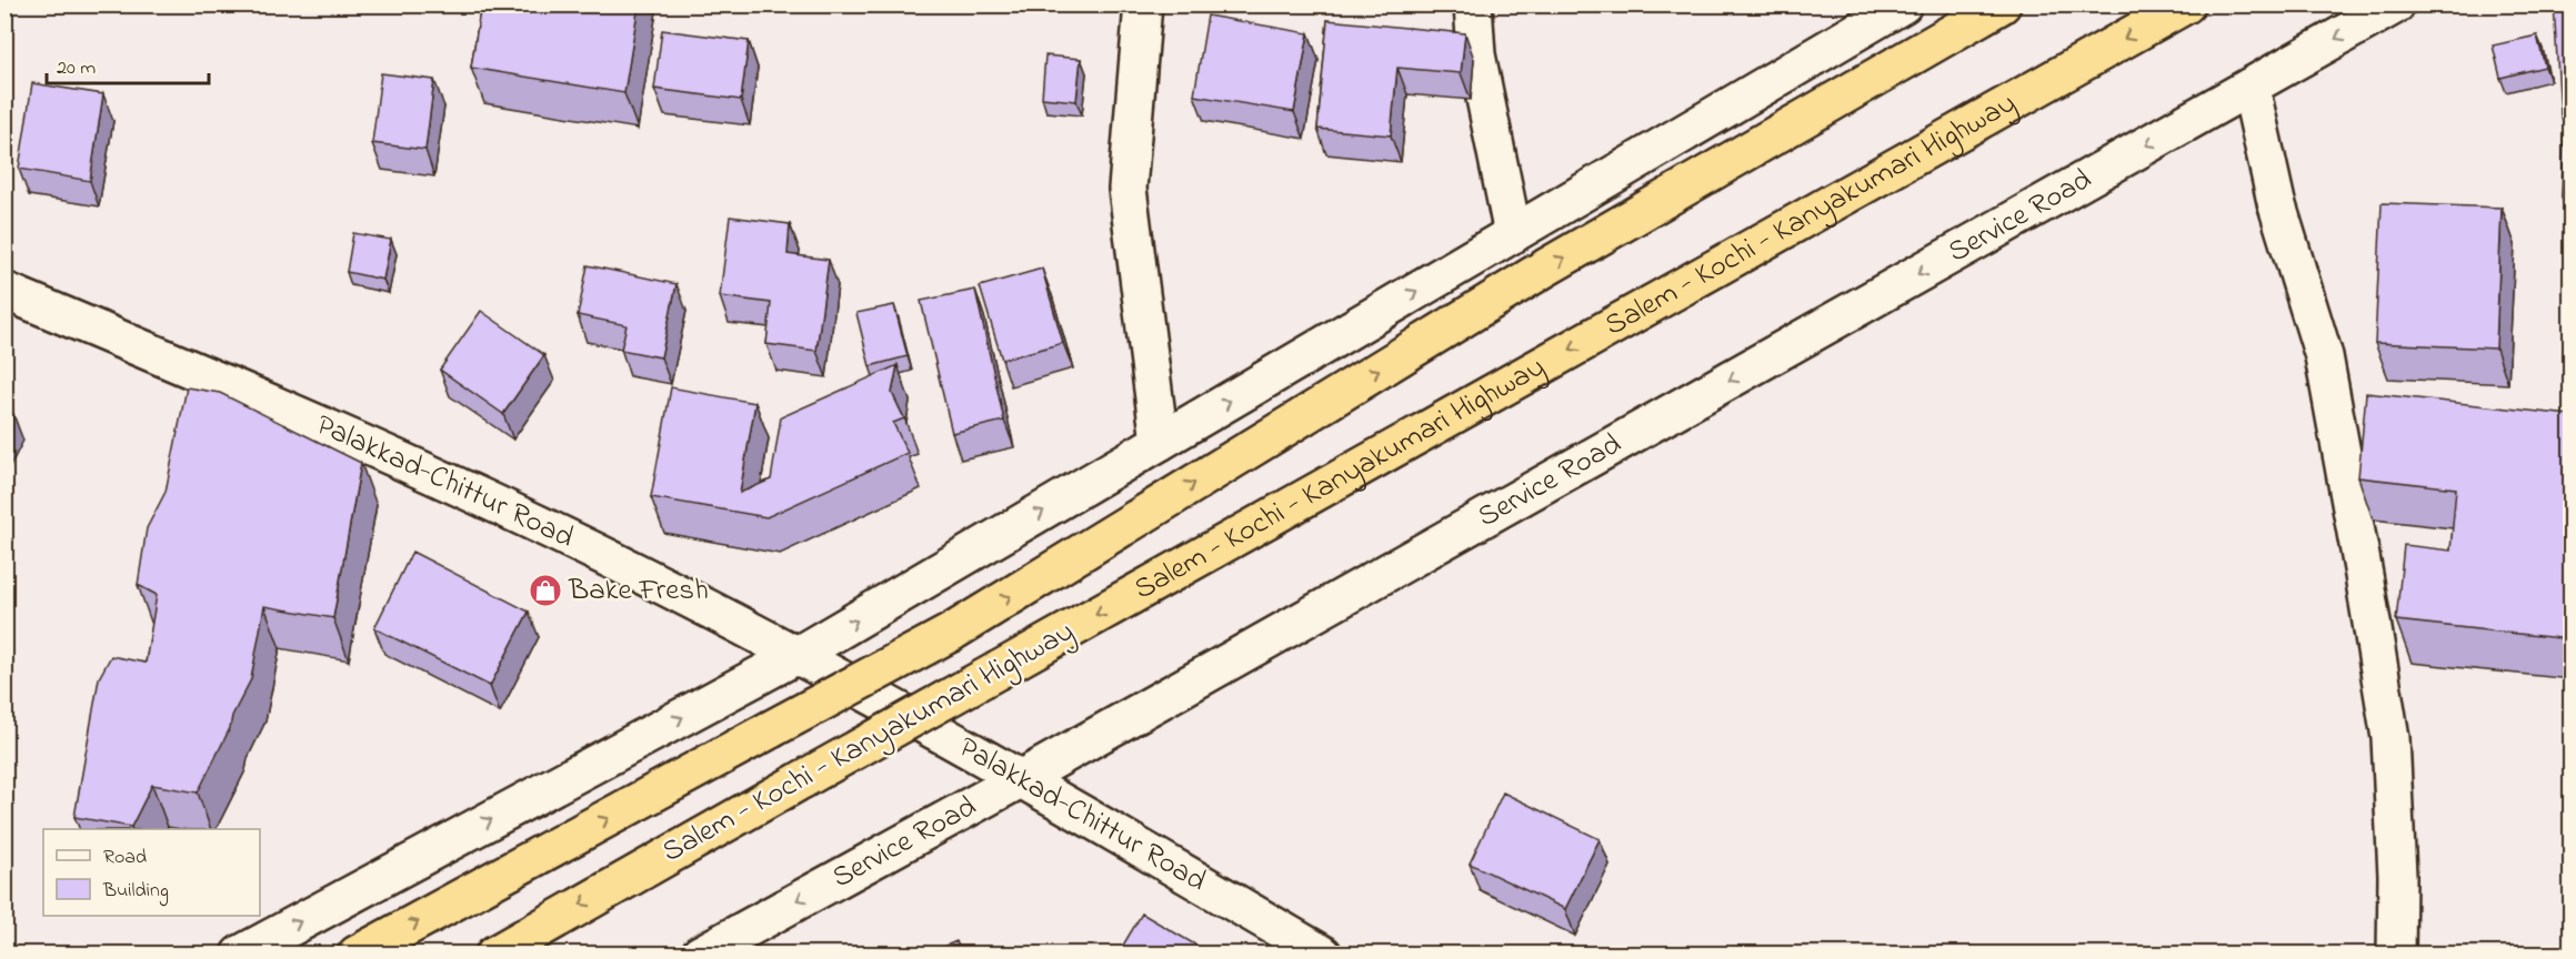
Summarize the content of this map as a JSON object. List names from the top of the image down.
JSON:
{
  "streets": {
    "highway": ["Salem - Kochi - Kanyakumari Highway"],
    "street": ["Service Road", "Palakkad-Chittur Road"]
  },
  "crossings": [
    ["Service Road", "Palakkad-Chittur Road"]
  ],
  "places": {
    "shop": ["Bake Fresh"]
  },
  "legend": ["Road", "Building"],
  "scale_bar": "20 m"
}
